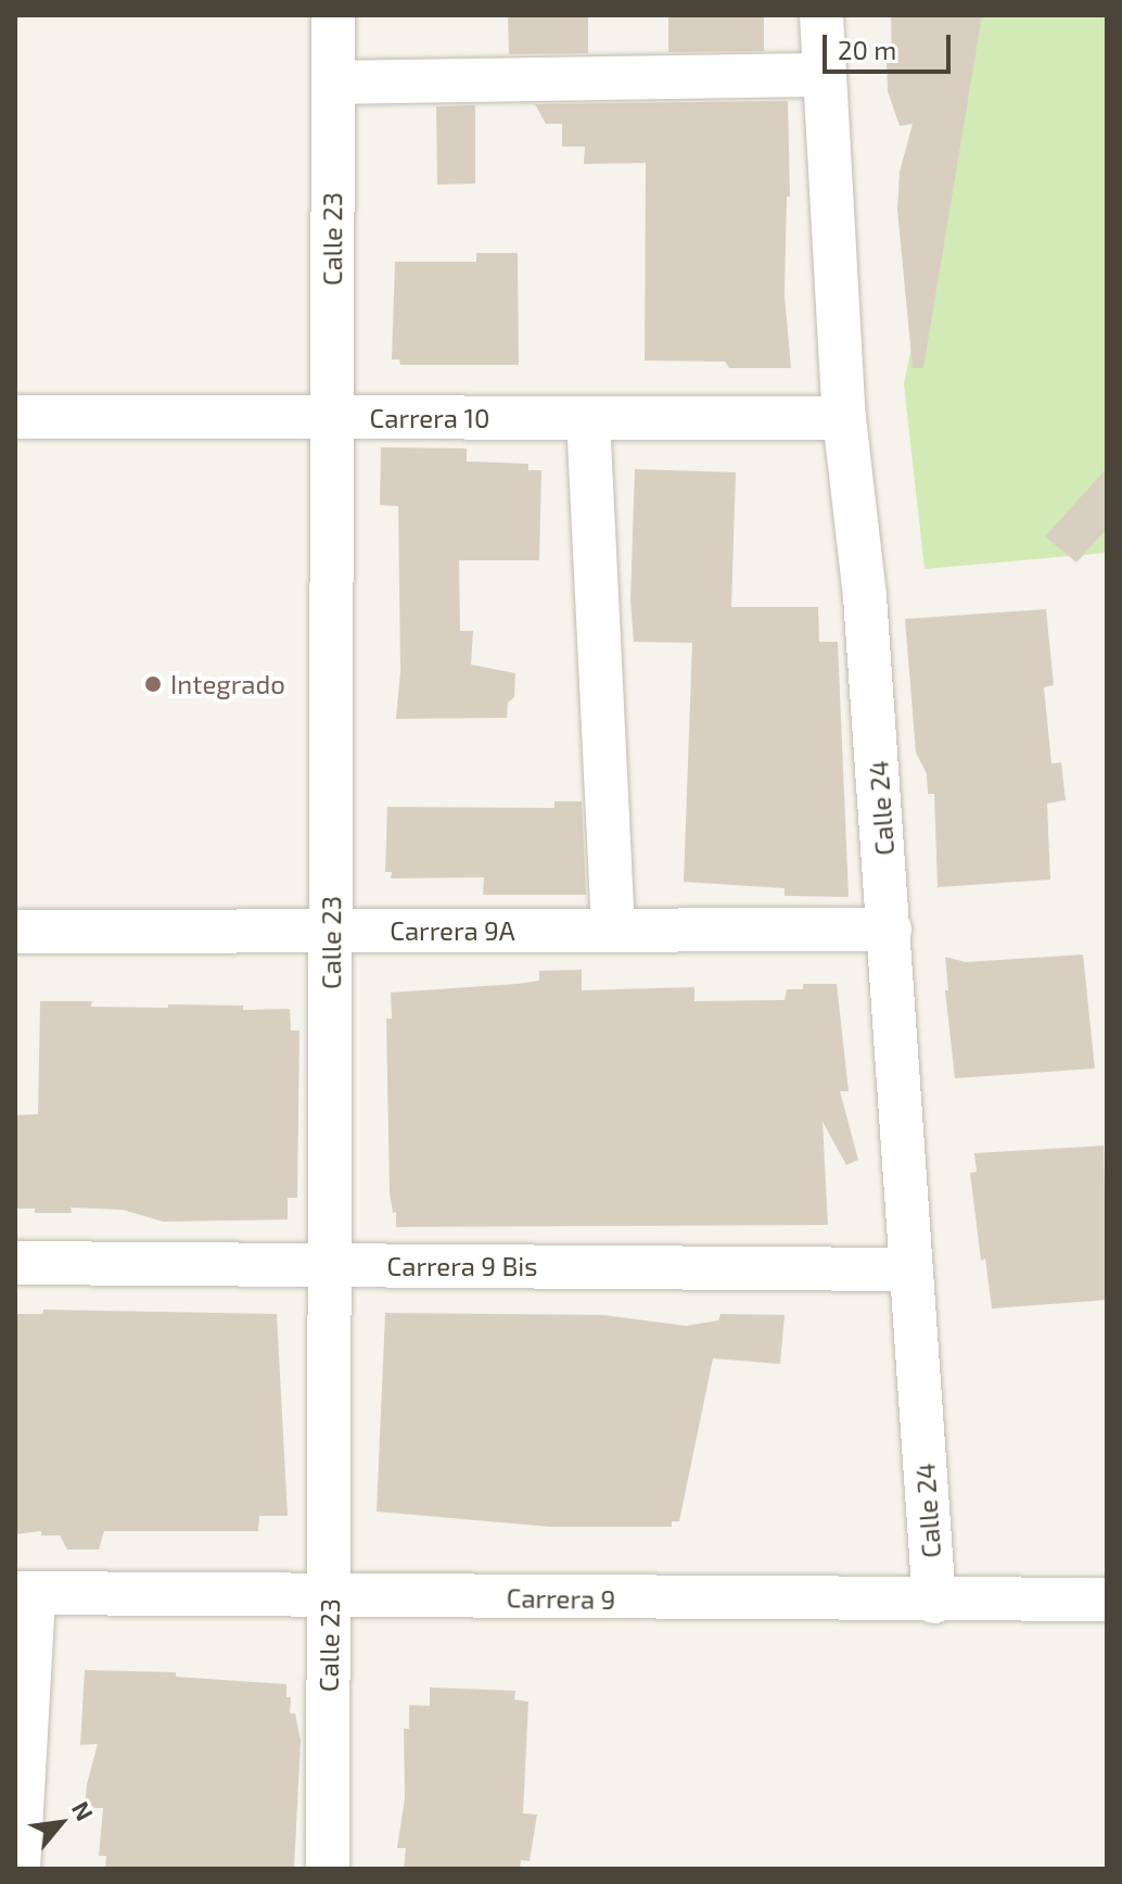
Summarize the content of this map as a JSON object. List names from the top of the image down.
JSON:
{
  "streets": {
    "street": [
      "Calle 23",
      "Carrera 10",
      "Calle 24",
      "Carrera 9A",
      "Carrera 9 Bis",
      "Carrera 9"
    ]
  },
  "crossings": [
    ["Calle 23", "Carrera 10"],
    ["Calle 23", "Carrera 9A"],
    ["Calle 23", "Carrera 9 Bis"],
    ["Calle 23", "Carrera 9"],
    ["Carrera 10", "Calle 24"],
    ["Calle 24", "Carrera 9A"],
    ["Calle 24", "Carrera 9 Bis"],
    ["Calle 24", "Carrera 9"]
  ],
  "places": ["Integrado"],
  "scale_bar": "20 m",
  "north": "top right"
}
